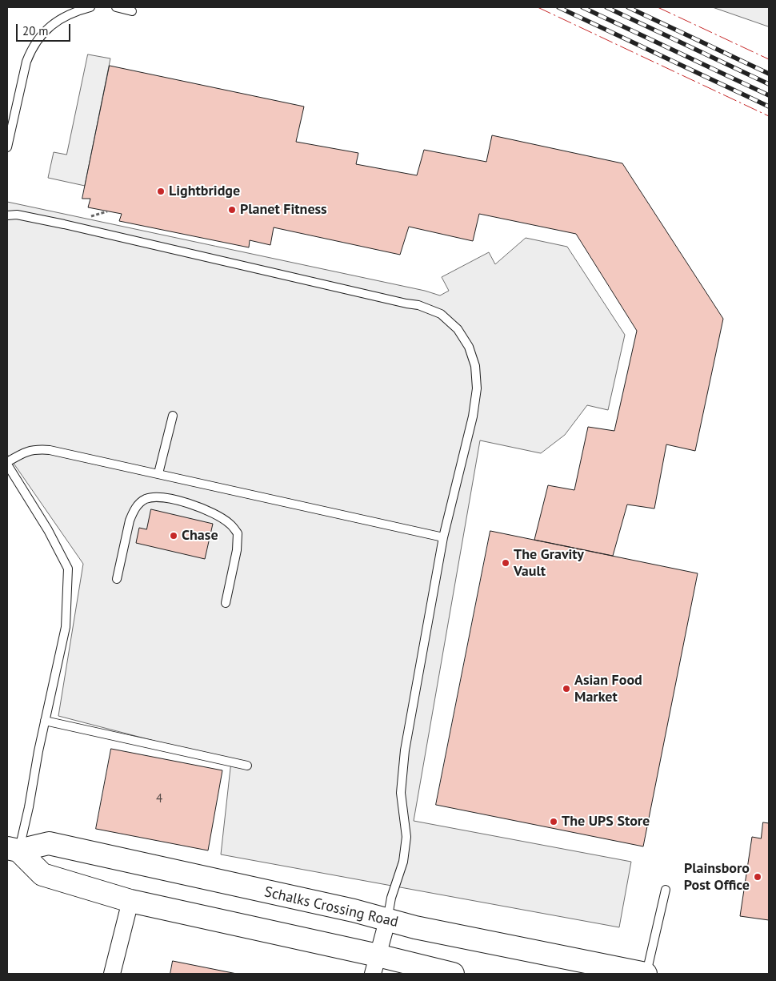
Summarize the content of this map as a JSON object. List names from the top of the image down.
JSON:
{
  "streets": {
    "street": ["Schalks Crossing Road"]
  },
  "places": [
    "Lightbridge",
    "Planet Fitness",
    "Chase",
    "The Gravity Vault",
    "Asian Food Market",
    "The UPS Store",
    "Plainsboro Post Office"
  ],
  "house_numbers": ["4"],
  "scale_bar": "20 m"
}
